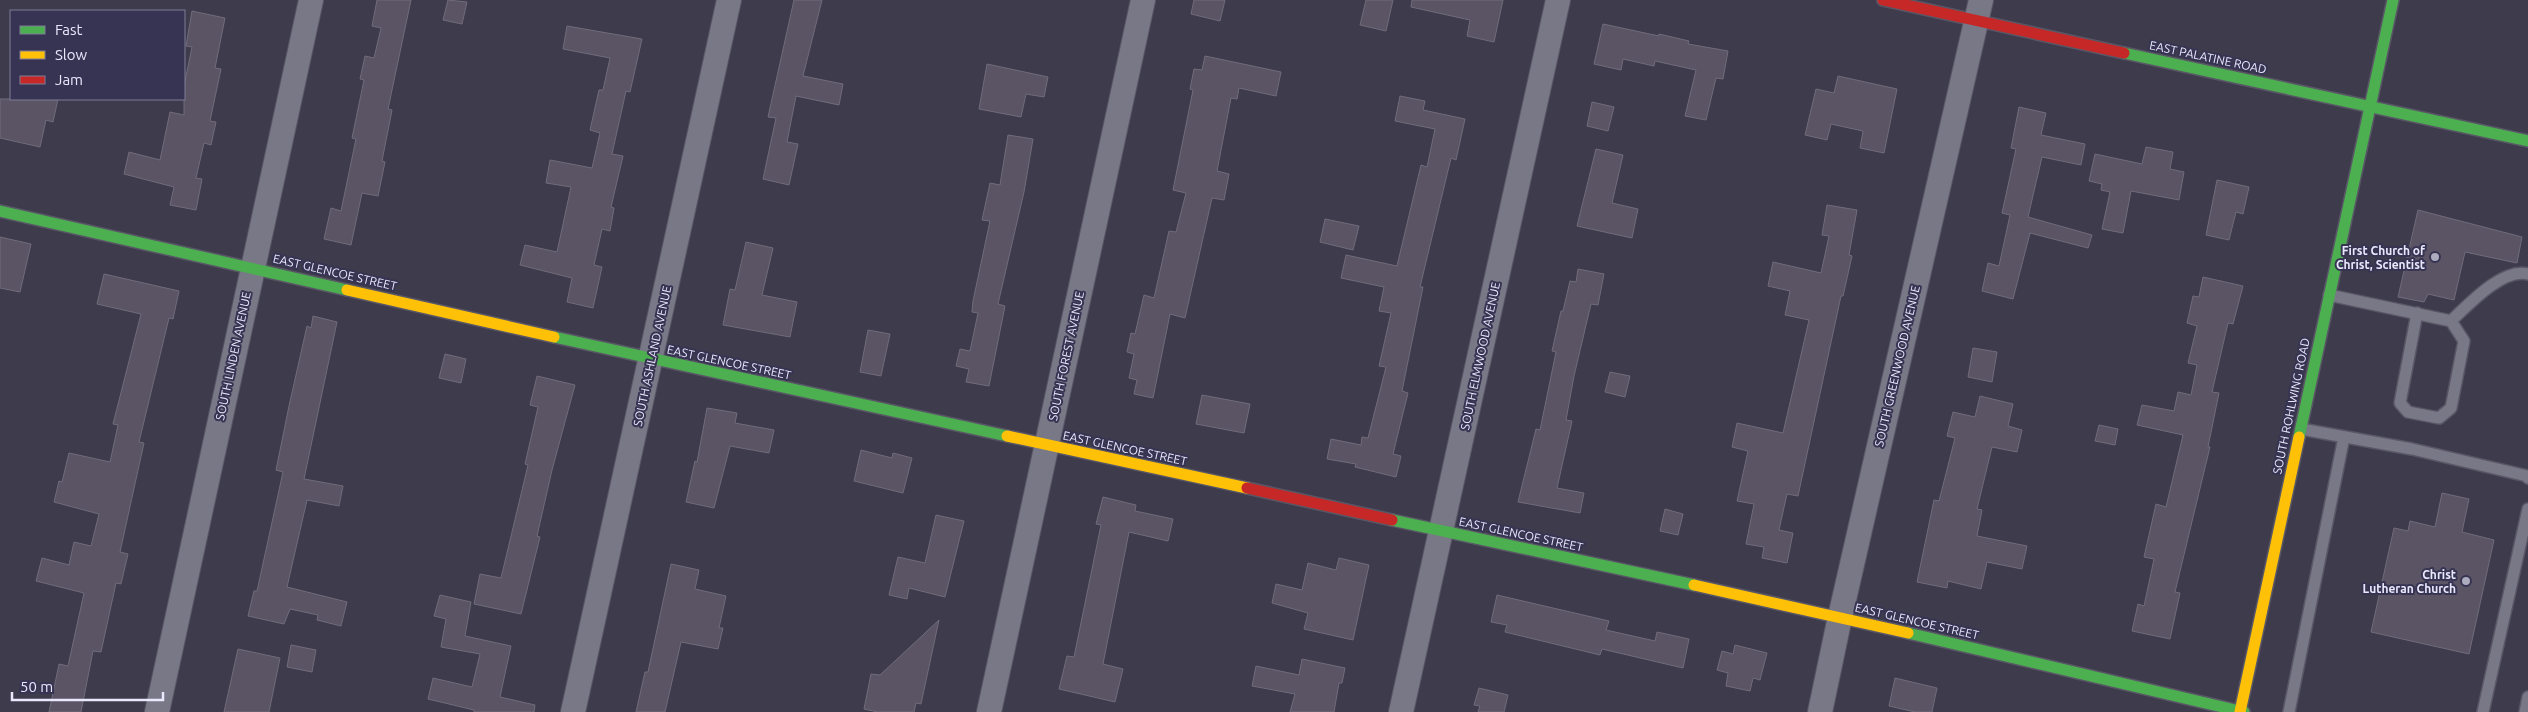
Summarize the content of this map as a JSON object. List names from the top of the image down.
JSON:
{
  "streets": {
    "street": [
      "EAST PALATINE ROAD",
      "EAST GLENCOE STREET",
      "SOUTH LINDEN AVENUE",
      "SOUTH ASHLAND AVENUE",
      "SOUTH FOREST AVENUE",
      "SOUTH ELMWOOD AVENUE",
      "SOUTH GREENWOOD AVENUE",
      "SOUTH ROHLWING ROAD"
    ]
  },
  "crossings": [
    ["EAST PALATINE ROAD", "SOUTH GREENWOOD AVENUE"],
    ["EAST PALATINE ROAD", "SOUTH ROHLWING ROAD"],
    ["EAST GLENCOE STREET", "SOUTH LINDEN AVENUE"],
    ["EAST GLENCOE STREET", "SOUTH ASHLAND AVENUE"],
    ["EAST GLENCOE STREET", "SOUTH FOREST AVENUE"],
    ["EAST GLENCOE STREET", "SOUTH ELMWOOD AVENUE"],
    ["EAST GLENCOE STREET", "SOUTH GREENWOOD AVENUE"],
    ["EAST GLENCOE STREET", "SOUTH ROHLWING ROAD"]
  ],
  "places": ["First Church of Christ, Scientist", "Christ Lutheran Church"],
  "legend": ["Fast", "Slow", "Jam"],
  "scale_bar": "50 m"
}
